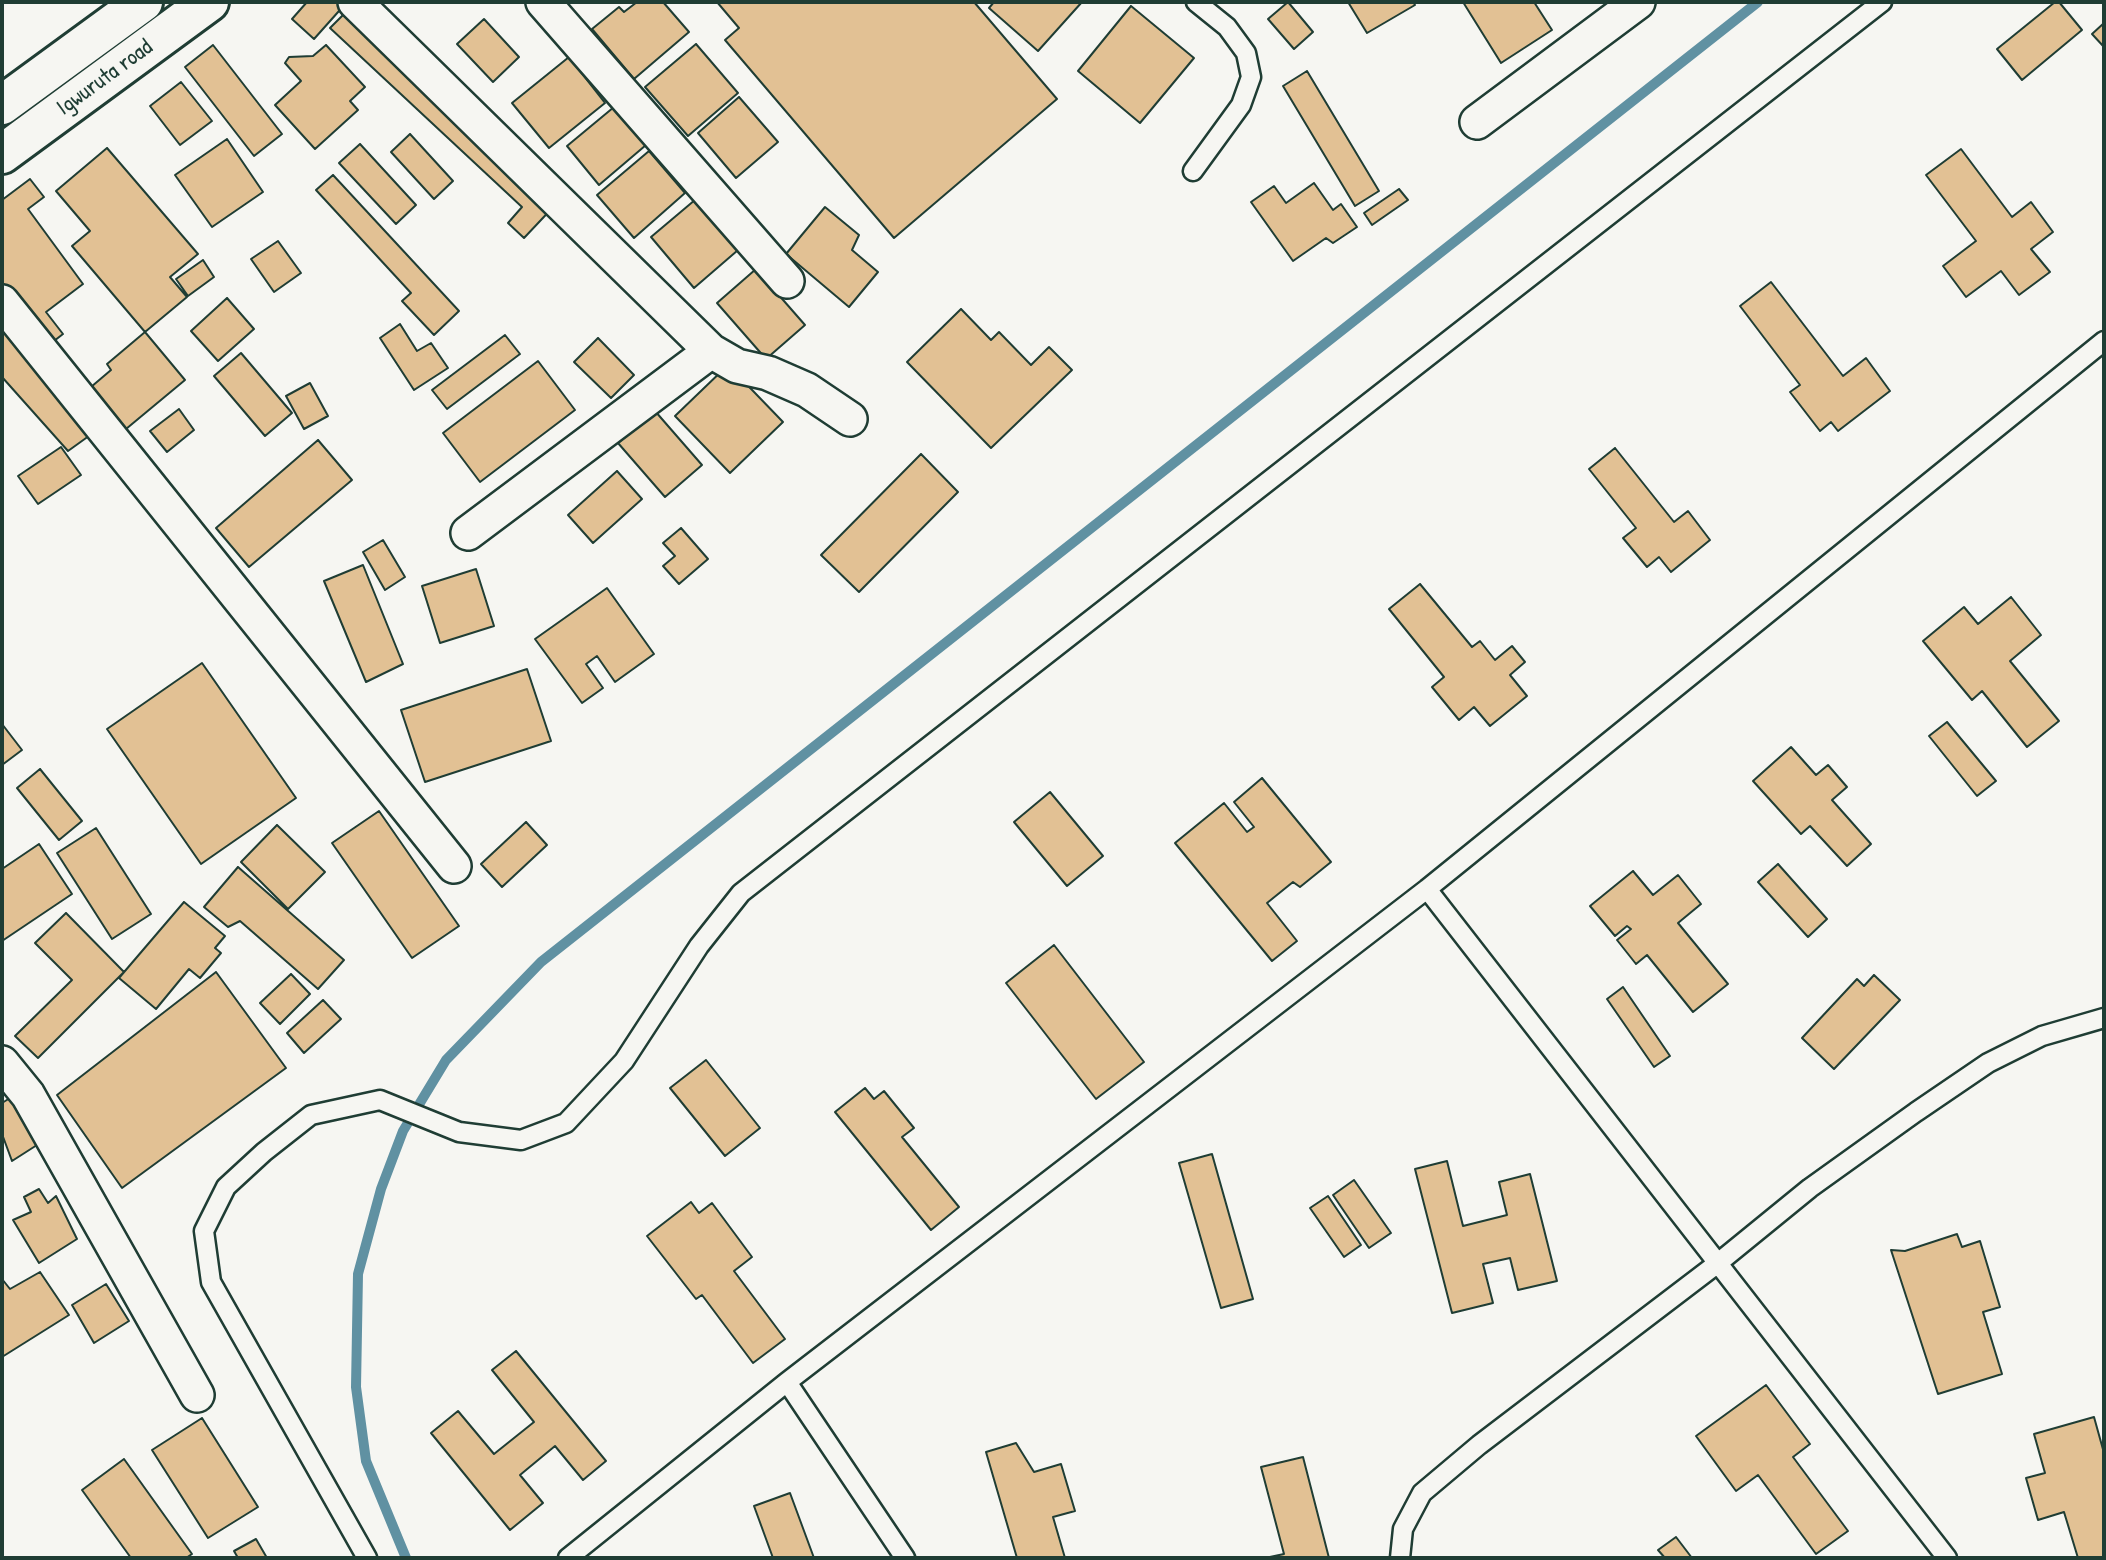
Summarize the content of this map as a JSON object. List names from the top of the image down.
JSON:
{
  "streets": {
    "main road": ["Igwuruta road"]
  }
}
